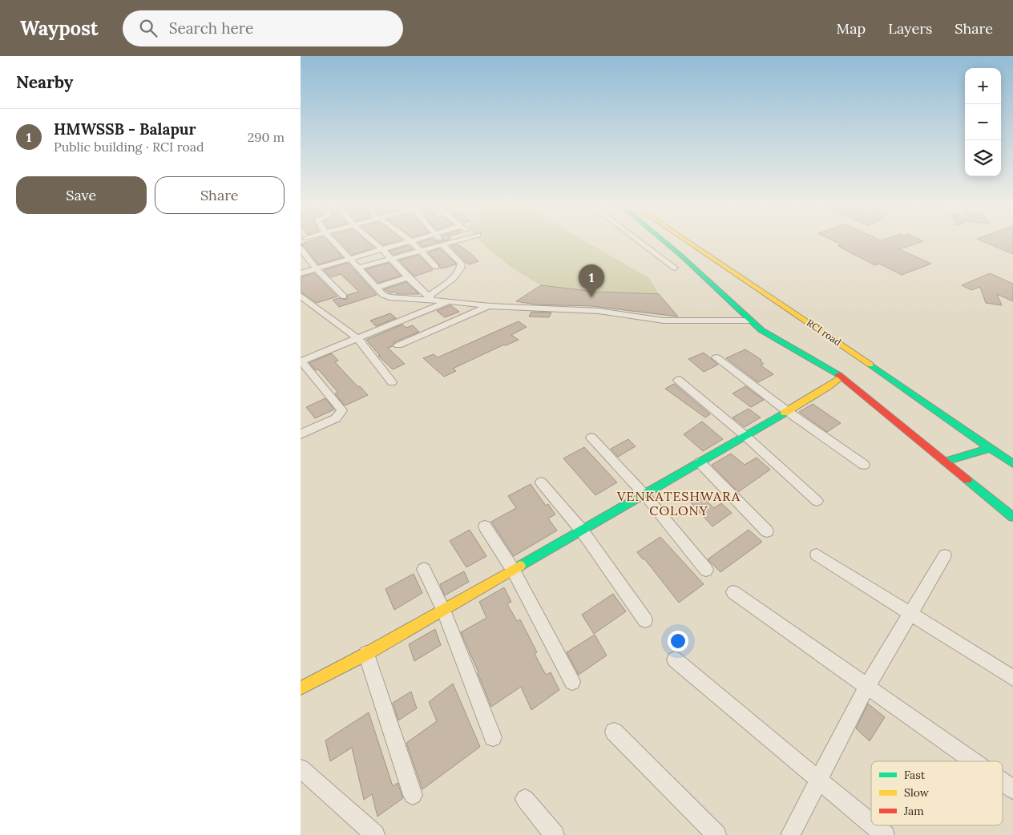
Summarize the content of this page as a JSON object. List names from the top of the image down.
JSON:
{
  "streets": {
    "main road": ["RCI road"]
  },
  "districts": ["VENKATESHWARA COLONY"],
  "legend": ["Fast", "Slow", "Jam"],
  "page": {
    "header": "Waypost",
    "search": "Search here",
    "nav": ["Map", "Layers", "Share"],
    "heading": "Nearby",
    "map_buttons": ["+", "−"],
    "list": [
      {
        "mark": "1",
        "name": "HMWSSB - Balapur",
        "note": "Public building · RCI road",
        "value": "290 m"
      }
    ],
    "buttons": ["Save", "Share"],
    "pins": "1"
  }
}
